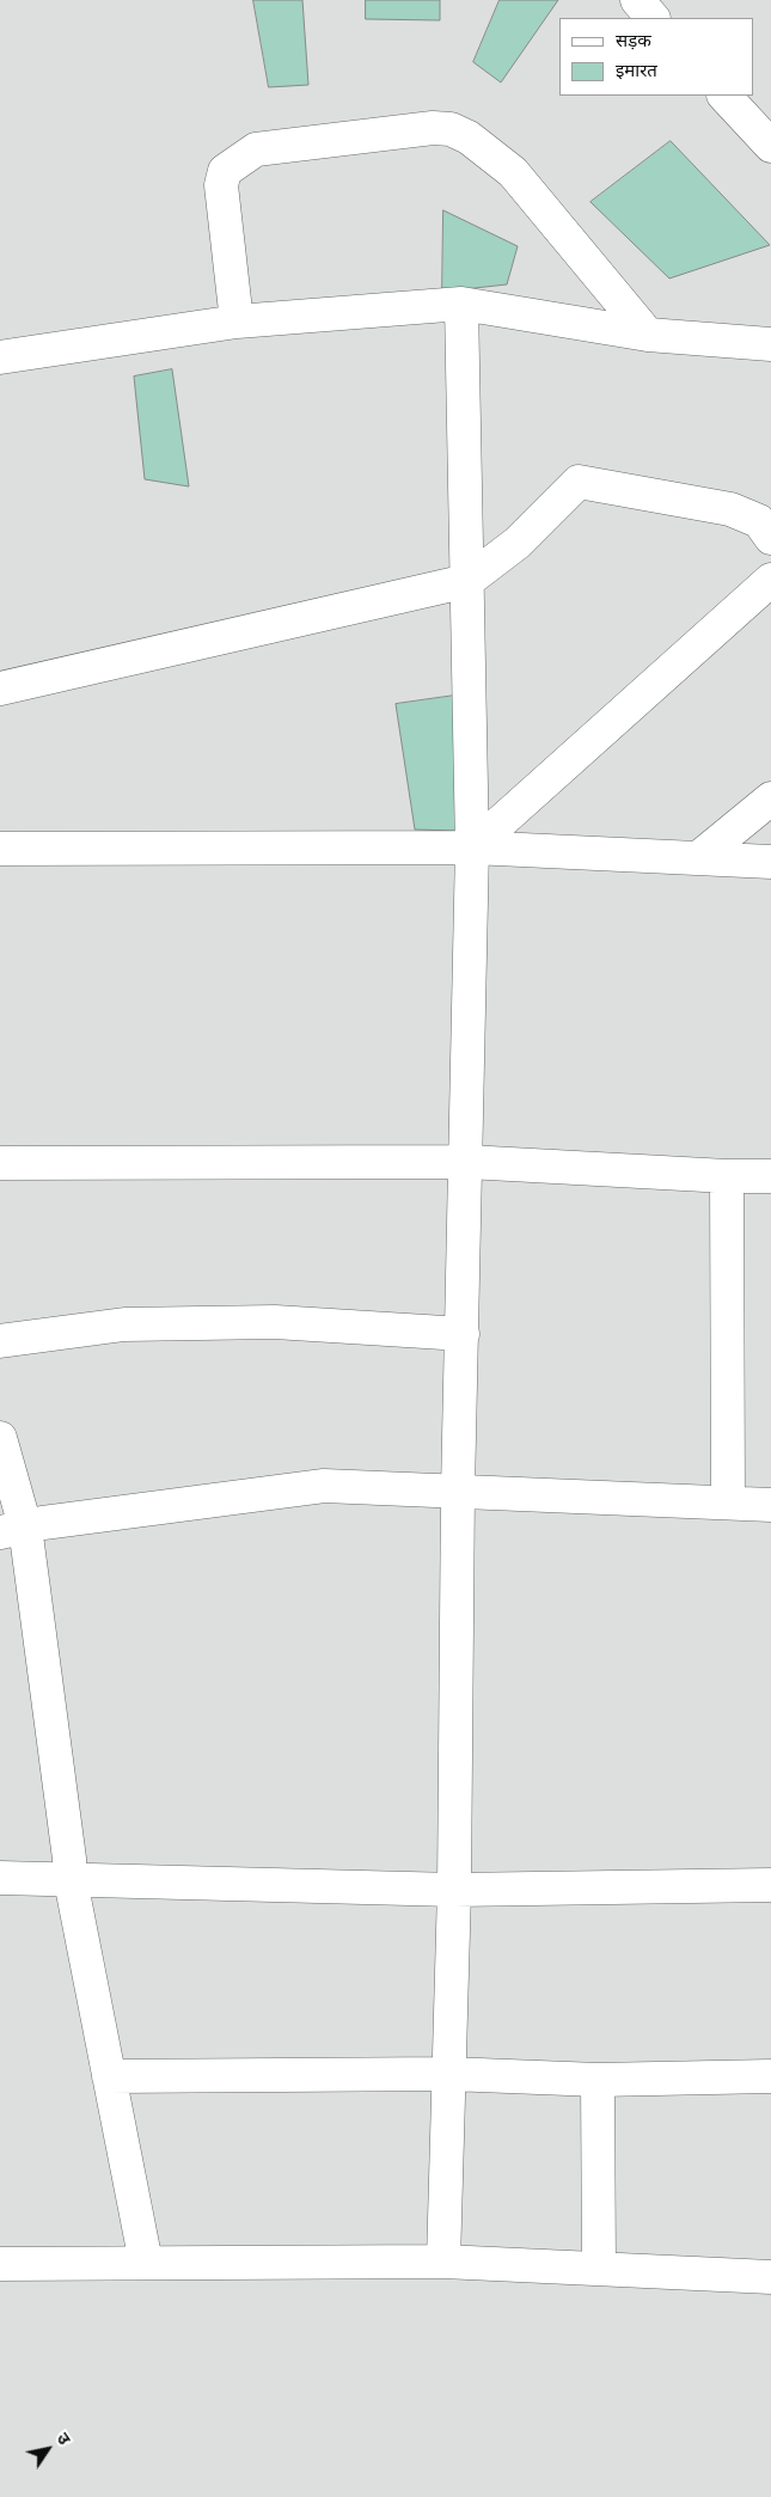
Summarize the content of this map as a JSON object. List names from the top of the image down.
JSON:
{
  "legend": ["सड़क", "इमारत"],
  "north": "top right"
}
